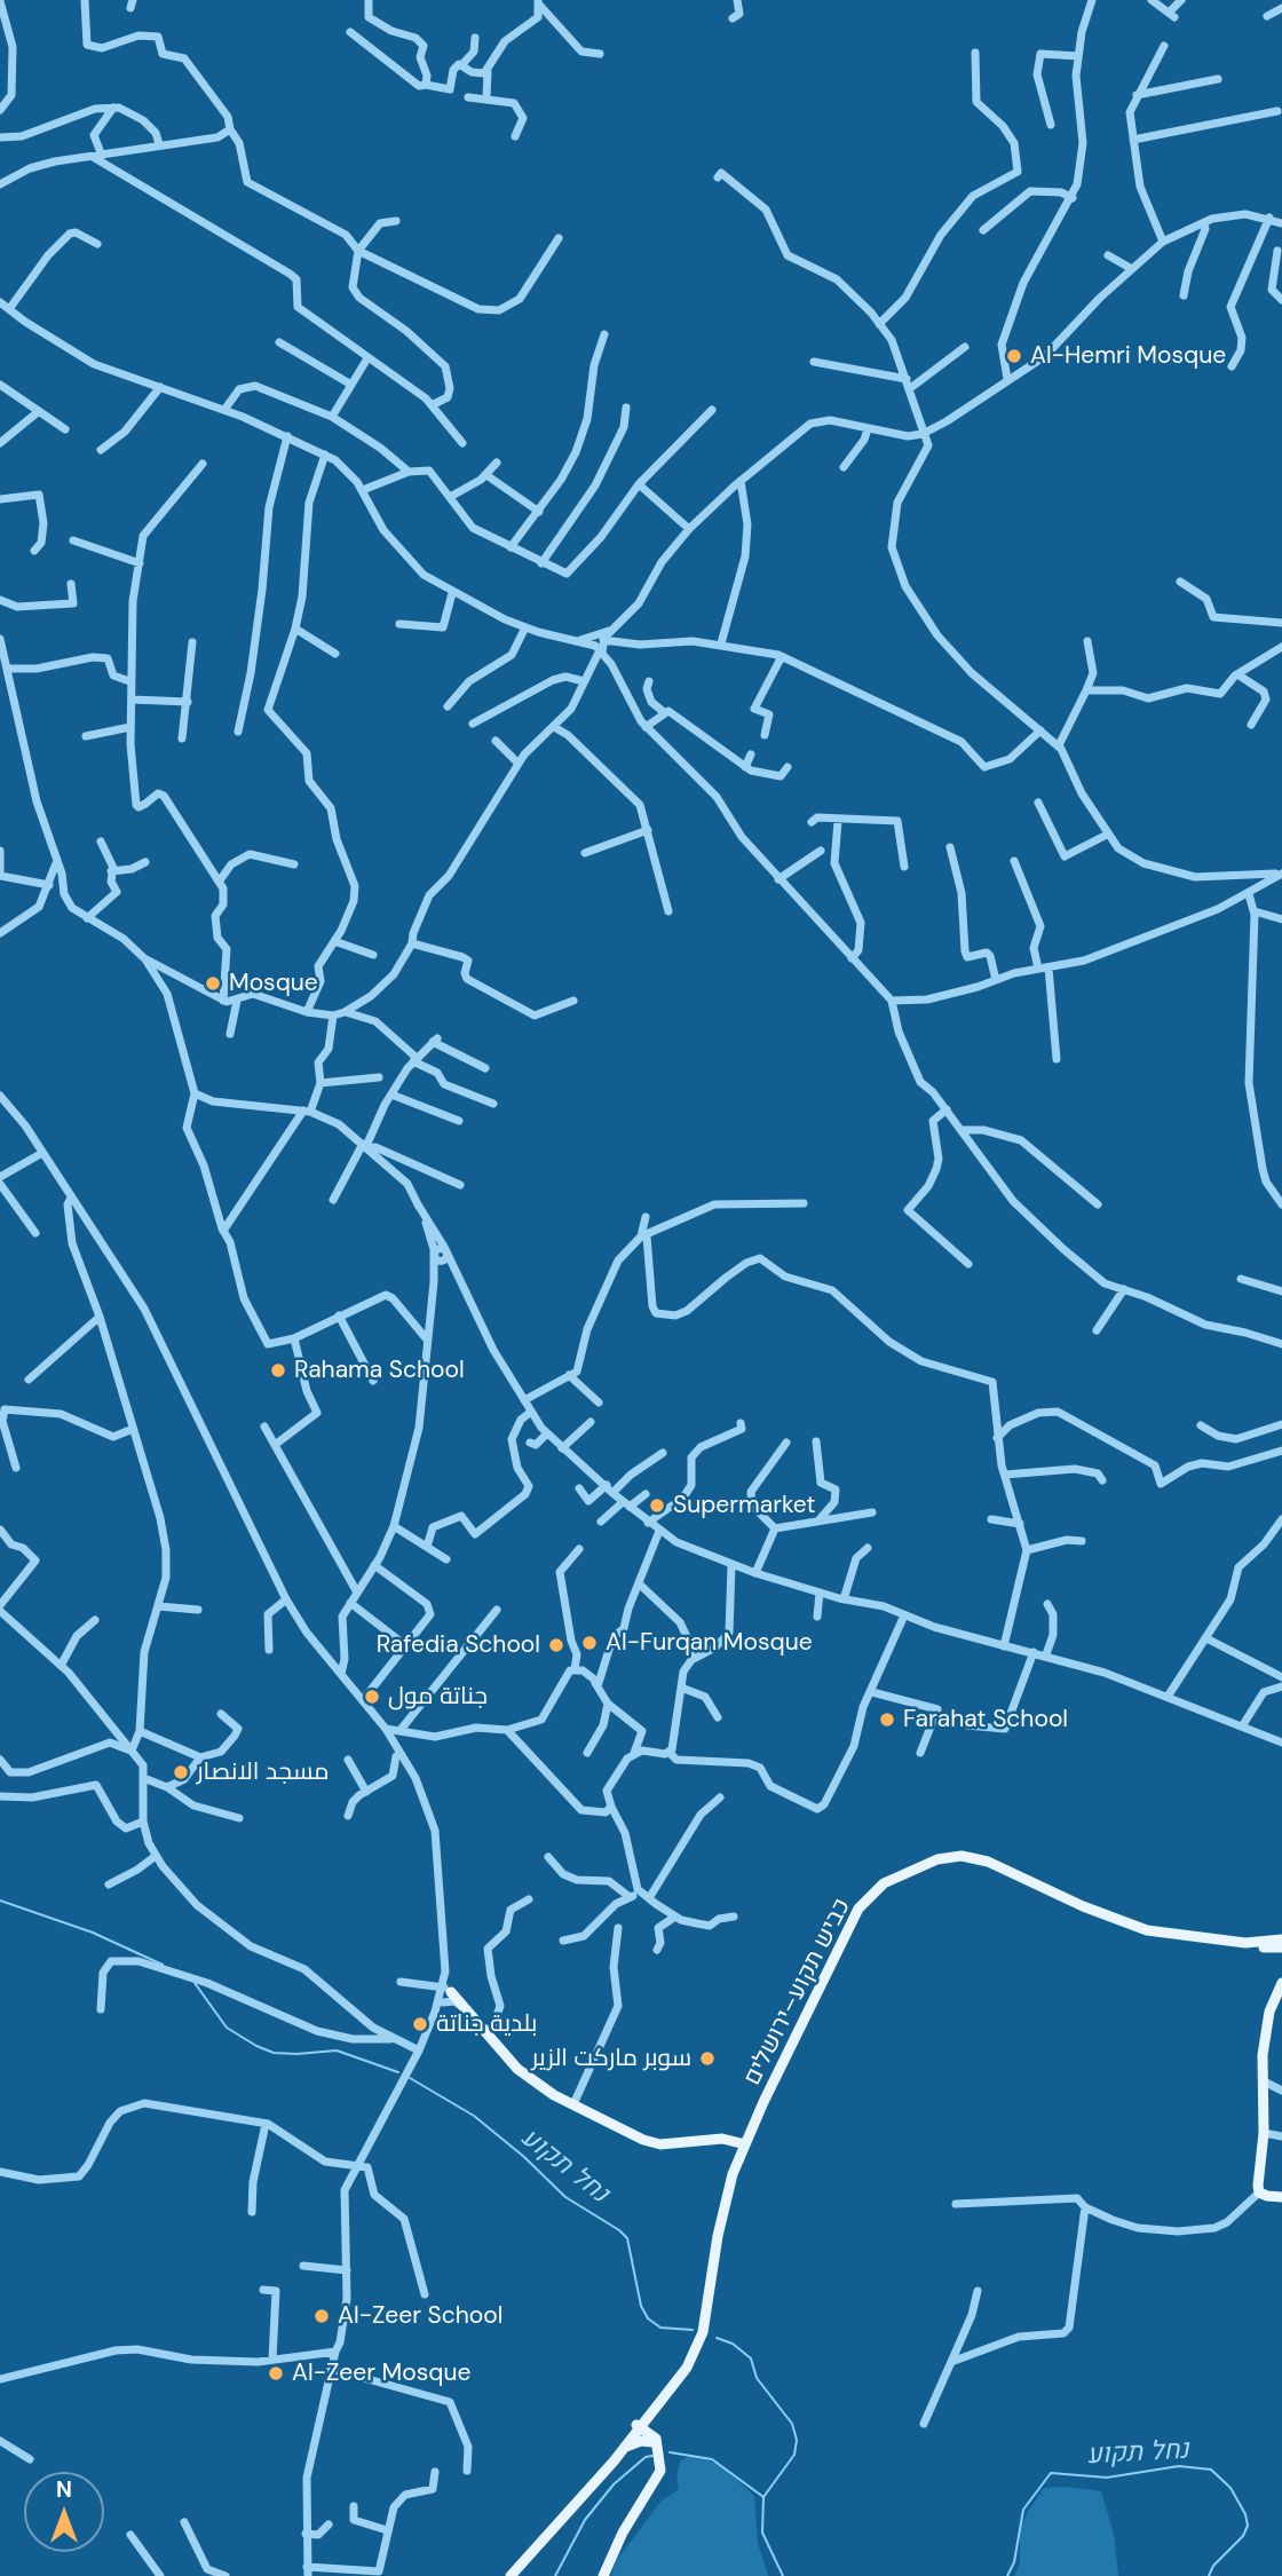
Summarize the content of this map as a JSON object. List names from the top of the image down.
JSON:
{
  "streets": {
    "main road": ["כביש תקוע–ירושלים"]
  },
  "water": ["נחל תקוע"],
  "places": [
    "Al-Hemri Mosque",
    "Mosque",
    "Rahama School",
    "Supermarket",
    "Al-Furqan Mosque",
    "Rafedia School",
    "جناتة مول",
    "Farahat School",
    "مسجد الانصار",
    "بلدية جناتة",
    "سوبر ماركت الزير",
    "Al-Zeer School",
    "Al-Zeer Mosque"
  ],
  "north": "top"
}
